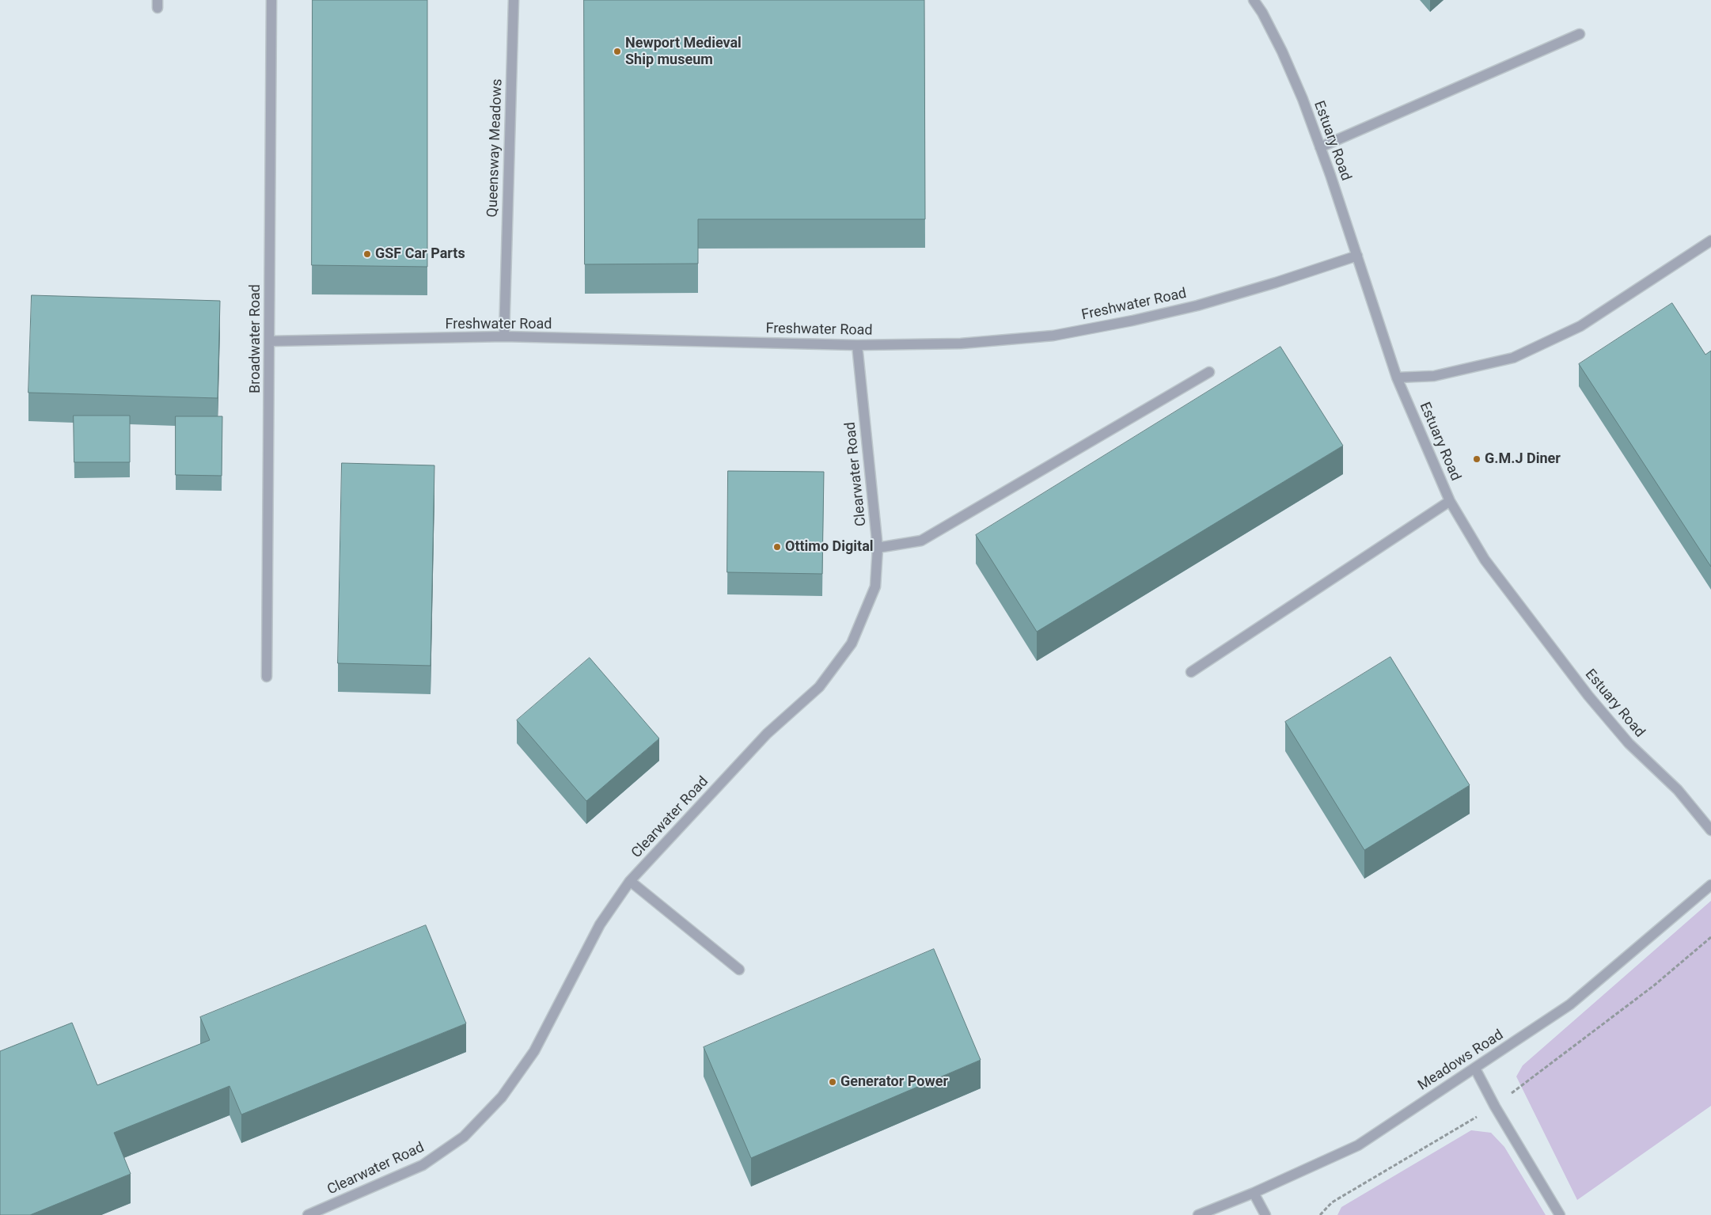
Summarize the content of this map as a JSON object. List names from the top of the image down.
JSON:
{
  "streets": {
    "street": [
      "Estuary Road",
      "Queensway Meadows",
      "Freshwater Road",
      "Broadwater Road",
      "Clearwater Road",
      "Meadows Road"
    ]
  },
  "crossings": [
    ["Estuary Road", "Freshwater Road"],
    ["Queensway Meadows", "Freshwater Road"],
    ["Freshwater Road", "Broadwater Road"],
    ["Freshwater Road", "Clearwater Road"]
  ],
  "places": [
    "Newport Medieval Ship museum",
    "GSF Car Parts",
    "G.M.J Diner",
    "Ottimo Digital",
    "Generator Power"
  ]
}
